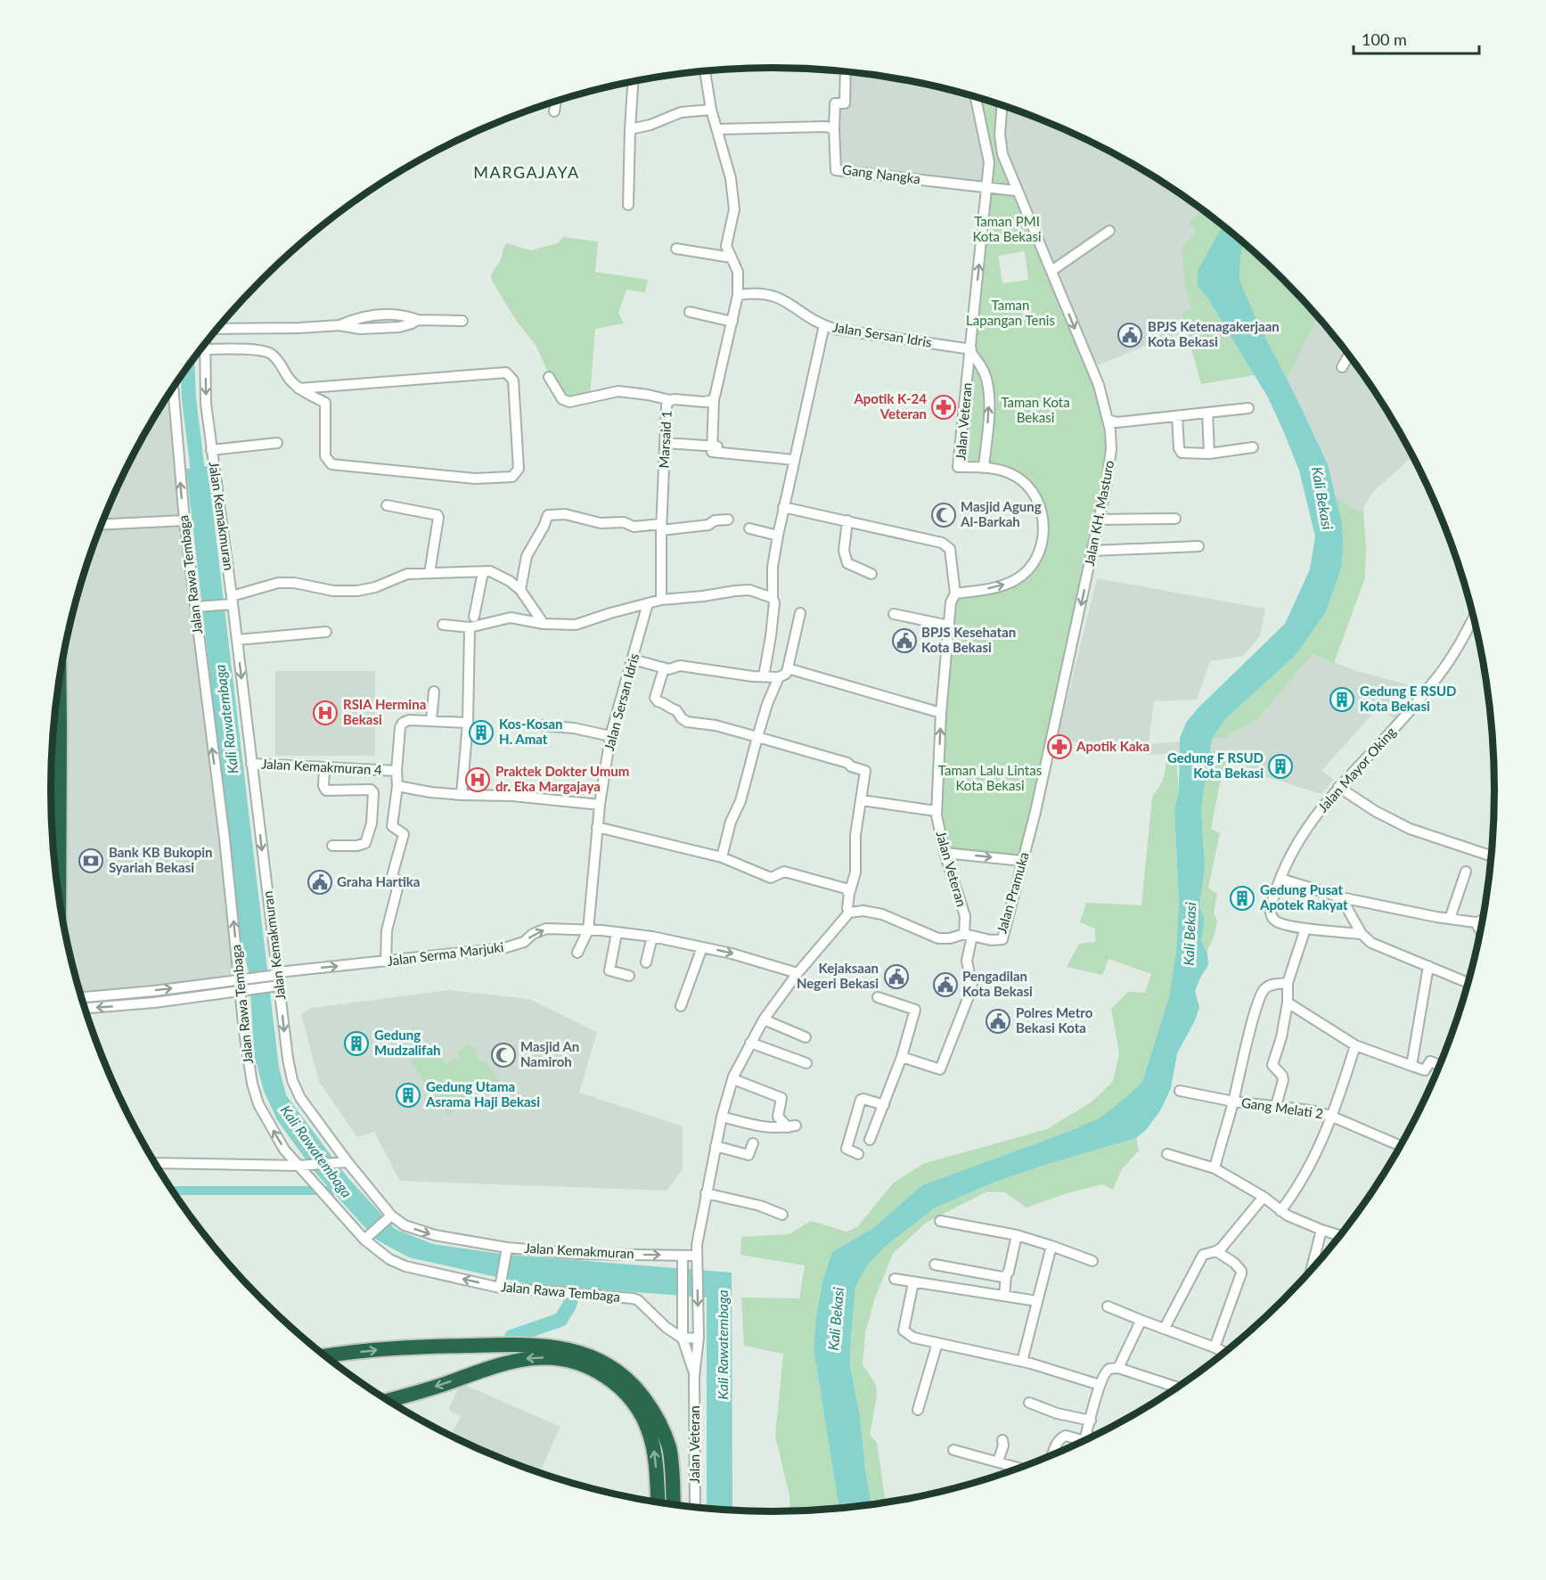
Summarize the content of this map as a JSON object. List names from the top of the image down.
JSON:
{
  "streets": {
    "street": [
      "Gang Nangka",
      "Jalan Sersan Idris",
      "Jalan Veteran",
      "Marsaid 1",
      "Jalan KH. Masturo",
      "Jalan Kemakmuran",
      "Jalan Rawa Tembaga",
      "Jalan Kemakmuran 4",
      "Jalan Mayor Oking",
      "Jalan Pramuka",
      "Jalan Serma Marjuki",
      "Gang Melati 2"
    ]
  },
  "crossings": [
    ["Gang Nangka", "Jalan Veteran"],
    ["Jalan Sersan Idris", "Jalan Veteran"],
    ["Jalan Sersan Idris", "Jalan Serma Marjuki"],
    ["Jalan Veteran", "Jalan Kemakmuran"],
    ["Jalan Veteran", "Jalan Rawa Tembaga"],
    ["Jalan Veteran", "Jalan Pramuka"],
    ["Jalan Veteran", "Jalan Serma Marjuki"],
    ["Jalan KH. Masturo", "Jalan Pramuka"],
    ["Jalan Kemakmuran", "Jalan Kemakmuran 4"],
    ["Jalan Kemakmuran", "Jalan Serma Marjuki"],
    ["Jalan Rawa Tembaga", "Jalan Serma Marjuki"]
  ],
  "one_way": [
    "Jalan KH. Masturo",
    "Jalan Kemakmuran",
    "Jalan Rawa Tembaga",
    "Jalan Serma Marjuki"
  ],
  "districts": ["MARGAJAYA"],
  "water": ["Kali Bekasi", "Kali Rawatembaga"],
  "parks": [
    "Taman PMI Kota Bekasi",
    "Taman Lapangan Tenis",
    "Taman Kota Bekasi",
    "Taman Lalu Lintas Kota Bekasi"
  ],
  "places": {
    "public building": [
      "BPJS Ketenagakerjaan Kota Bekasi",
      "BPJS Kesehatan Kota Bekasi",
      "Graha Hartika",
      "Kejaksaan Negeri Bekasi",
      "Pengadilan Kota Bekasi",
      "Polres Metro Bekasi Kota"
    ],
    "pharmacy": ["Apotik K-24 Veteran", "Apotik Kaka"],
    "mosque": ["Masjid Agung Al-Barkah", "Masjid An Namiroh"],
    "building": [
      "Gedung E RSUD Kota Bekasi",
      "Kos-Kosan H. Amat",
      "Gedung F RSUD Kota Bekasi",
      "Gedung Pusat Apotek Rakyat",
      "Gedung Mudzalifah",
      "Gedung Utama Asrama Haji Bekasi"
    ],
    "hospital": ["RSIA Hermina Bekasi", "Praktek Dokter Umum dr. Eka Margajaya"],
    "bank": ["Bank KB Bukopin Syariah Bekasi"]
  },
  "scale_bar": "100 m"
}
